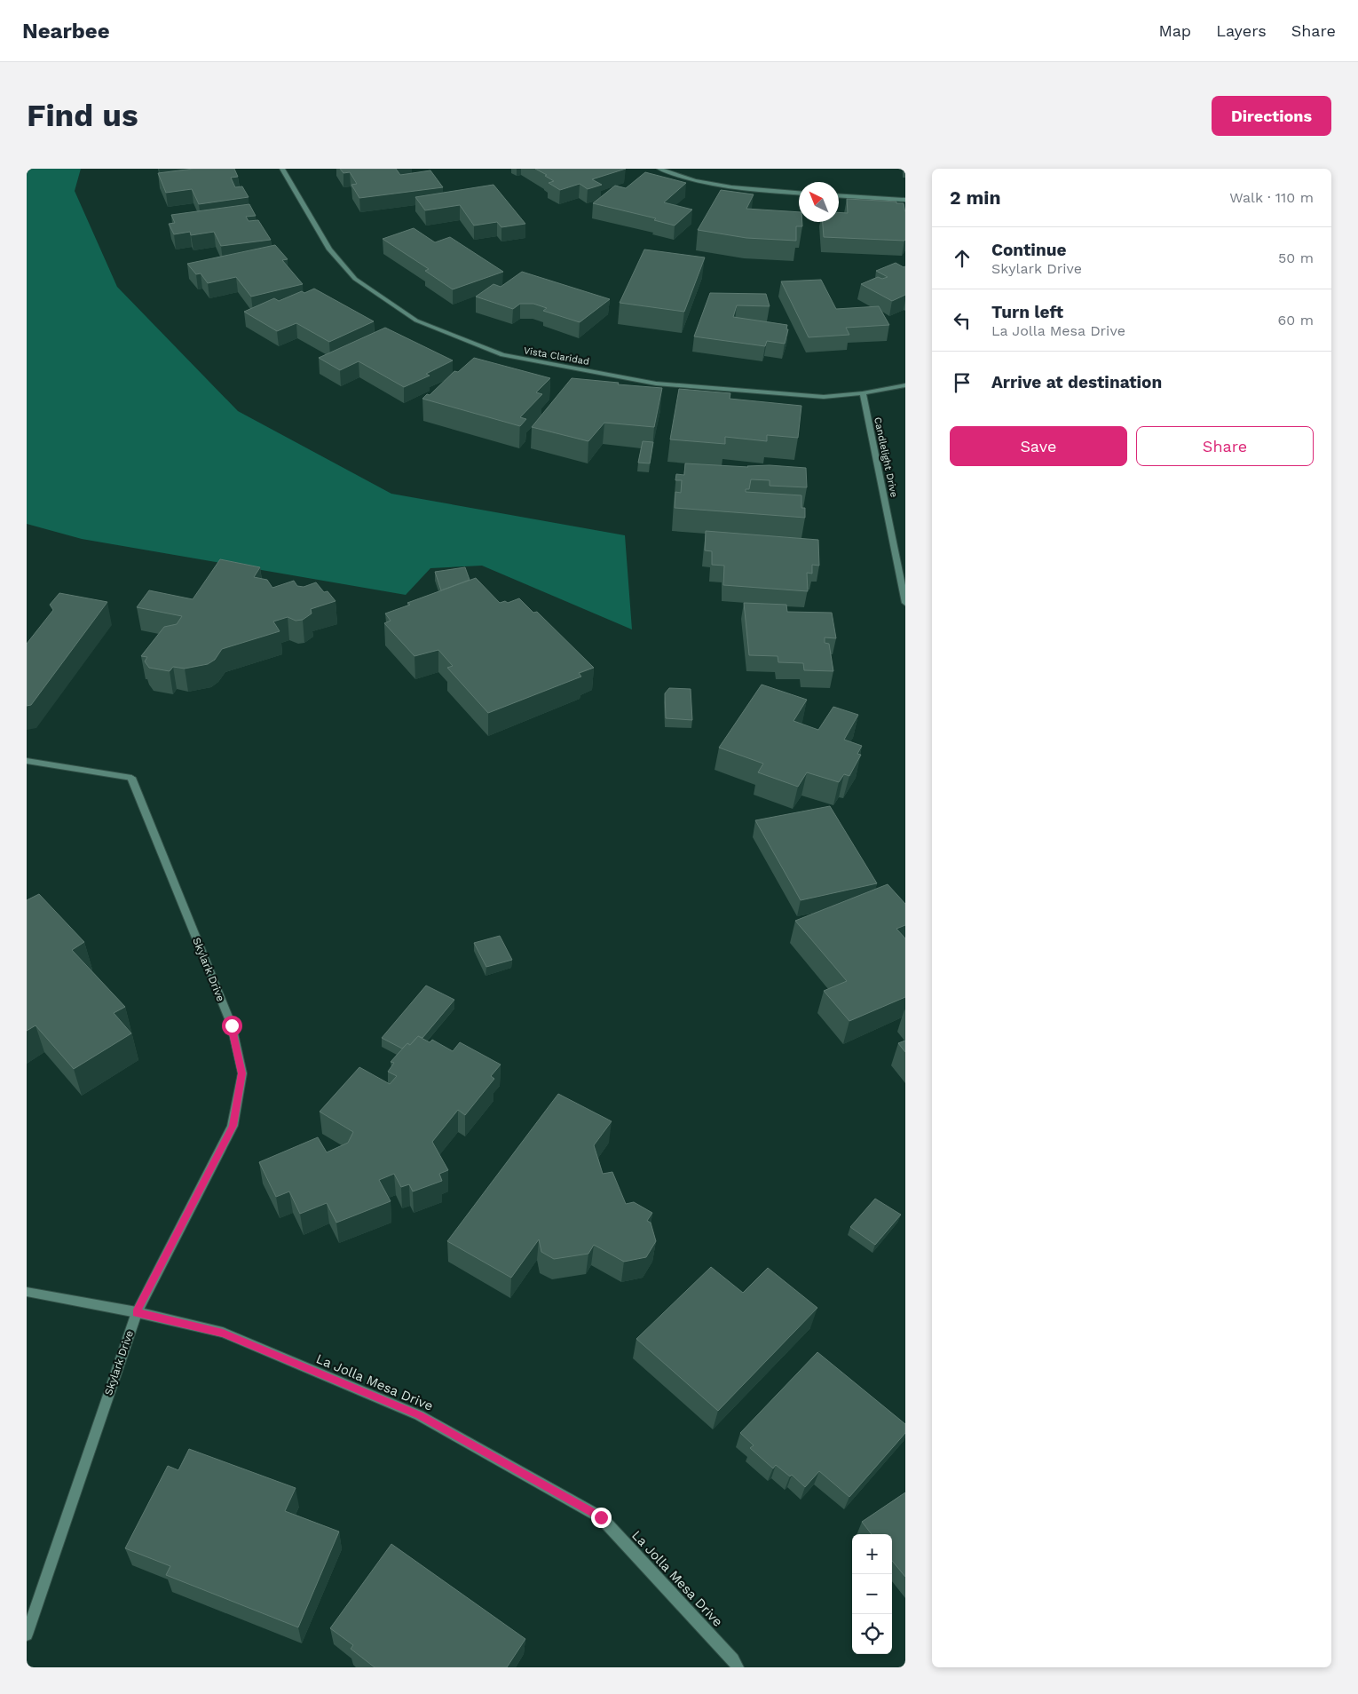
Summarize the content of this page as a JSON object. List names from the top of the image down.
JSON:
{
  "streets": {
    "street": [
      "Vista Claridad",
      "Candlelight Drive",
      "Skylark Drive",
      "La Jolla Mesa Drive"
    ]
  },
  "crossings": [
    ["Vista Claridad", "Candlelight Drive"],
    ["Skylark Drive", "La Jolla Mesa Drive"]
  ],
  "north": "top left",
  "page": {
    "header": "Nearbee",
    "nav": ["Map", "Layers", "Share"],
    "buttons": [
      "Directions",
      ["Save", "Share"]
    ],
    "title": "Find us",
    "heading": ["2 min", "Walk · 110 m"],
    "list": [
      ["Continue", "Skylark Drive", "50 m"],
      ["Turn left", "La Jolla Mesa Drive", "60 m"],
      "Arrive at destination"
    ],
    "map_buttons": ["+", "−"]
  }
}
